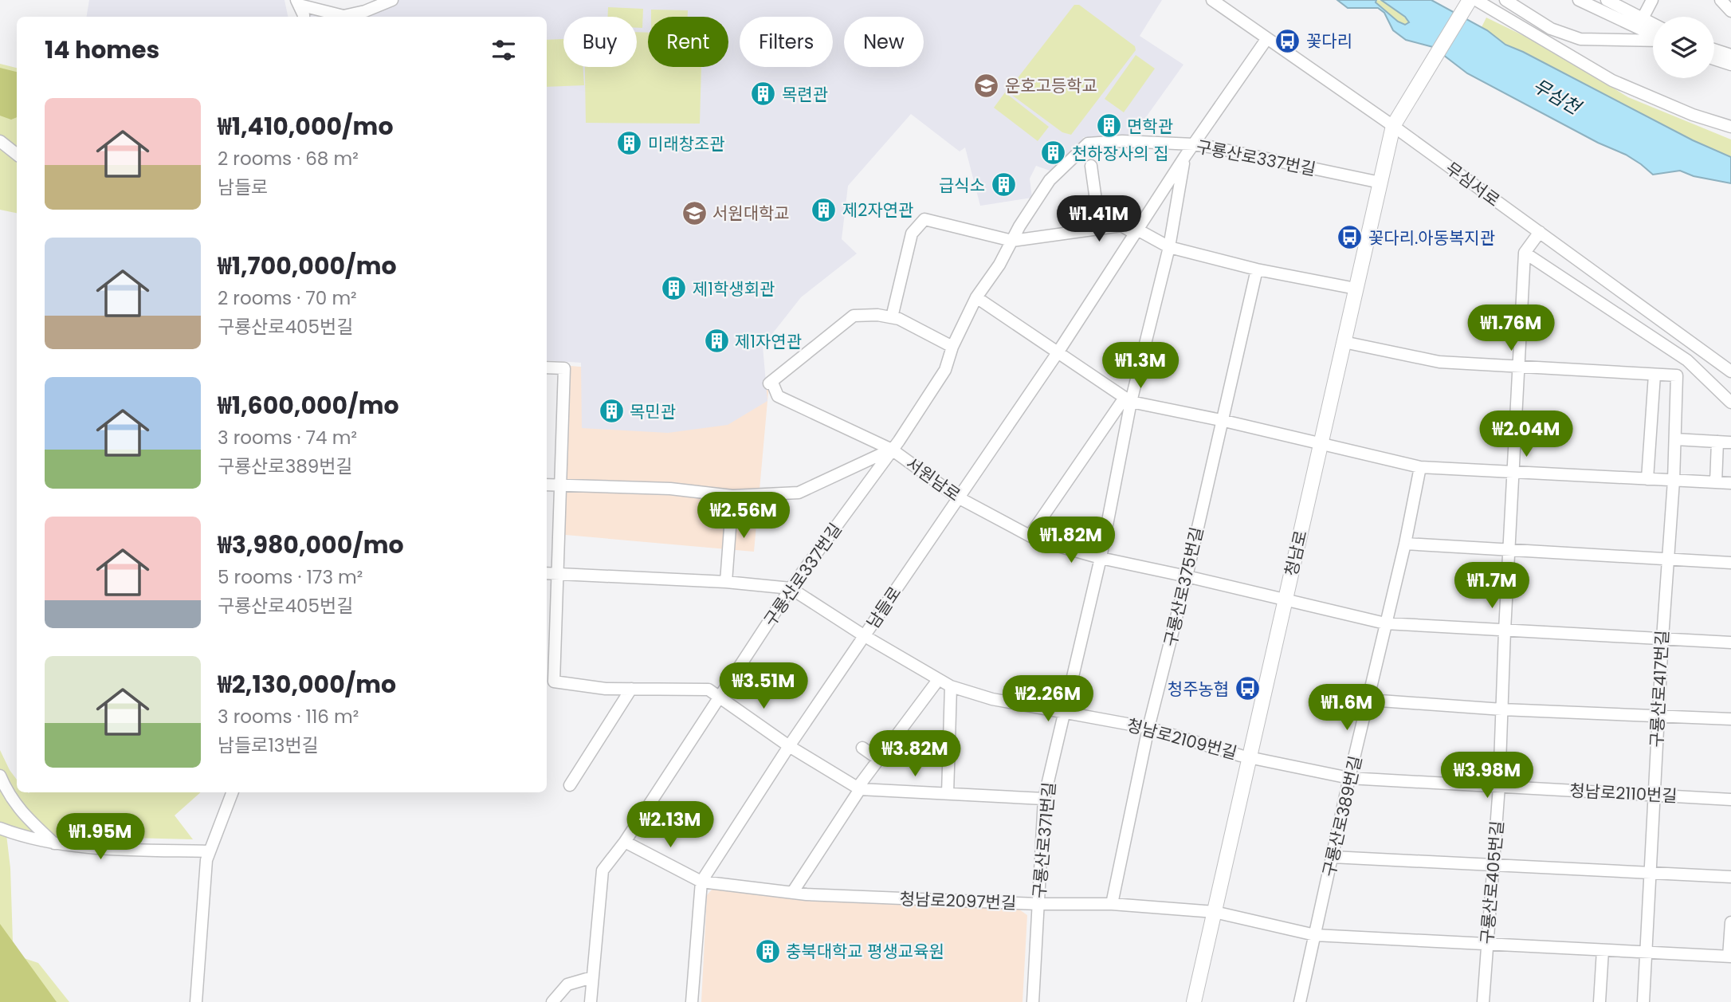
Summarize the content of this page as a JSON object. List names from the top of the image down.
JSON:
{
  "streets": {
    "main road": ["청남로"],
    "street": [
      "구룡산로337번길",
      "무심서로",
      "서원남로",
      "구룡산로375번길",
      "남들로",
      "구룡산로417번길",
      "청남로2109번길",
      "청남로2110번길",
      "구룡산로389번길",
      "구룡산로371번길",
      "구룡산로405번길",
      "청남로2097번길"
    ]
  },
  "crossings": [
    ["구룡산로337번길", "서원남로"],
    ["구룡산로337번길", "청남로"],
    ["구룡산로337번길", "남들로"],
    ["구룡산로337번길", "청남로2109번길"],
    ["무심서로", "청남로"],
    ["무심서로", "남들로"],
    ["서원남로", "청남로"],
    ["서원남로", "구룡산로375번길"],
    ["서원남로", "남들로"],
    ["서원남로", "구룡산로417번길"],
    ["서원남로", "구룡산로389번길"],
    ["서원남로", "구룡산로371번길"],
    ["서원남로", "구룡산로405번길"],
    ["청남로", "청남로2109번길"],
    ["청남로", "청남로2110번길"],
    ["청남로", "청남로2097번길"],
    ["구룡산로375번길", "청남로2109번길"],
    ["구룡산로375번길", "청남로2097번길"],
    ["남들로", "청남로2109번길"],
    ["남들로", "구룡산로371번길"],
    ["남들로", "청남로2097번길"],
    ["구룡산로417번길", "청남로2110번길"],
    ["구룡산로417번길", "청남로2097번길"],
    ["청남로2109번길", "청남로2110번길"],
    ["청남로2109번길", "구룡산로371번길"],
    ["청남로2110번길", "구룡산로389번길"],
    ["청남로2110번길", "구룡산로405번길"],
    ["구룡산로389번길", "청남로2097번길"],
    ["구룡산로371번길", "청남로2097번길"],
    ["구룡산로405번길", "청남로2097번길"]
  ],
  "water": ["무심천"],
  "places": {
    "bus stop": ["꽃다리", "꽃다리.아동복지관", "청주농협"],
    "school or university": ["운호고등학교", "서원대학교"],
    "building": [
      "목련관",
      "면학관",
      "미래창조관",
      "천하장사의 집",
      "급식소",
      "제2자연관",
      "제1학생회관",
      "제1자연관",
      "목민관",
      "충북대학교 평생교육원"
    ]
  },
  "page": {
    "chip": [
      "Buy",
      "Rent",
      "Filters",
      "New"
    ],
    "heading": "14 homes",
    "list": [
      {
        "name": "₩1,410,000/mo",
        "note": "2 rooms · 68 m² · 남들로"
      },
      {
        "name": "₩1,700,000/mo",
        "note": "2 rooms · 70 m² · 구룡산로405번길"
      },
      {
        "name": "₩1,600,000/mo",
        "note": "3 rooms · 74 m² · 구룡산로389번길"
      },
      {
        "name": "₩3,980,000/mo",
        "note": "5 rooms · 173 m² · 구룡산로405번길"
      },
      {
        "name": "₩2,130,000/mo",
        "note": "3 rooms · 116 m² · 남들로13번길"
      }
    ],
    "price": [
      "₩1.41M",
      "₩1.76M",
      "₩1.3M",
      "₩2.04M",
      "₩2.56M",
      "₩1.82M",
      "₩1.7M",
      "₩3.51M",
      "₩2.26M",
      "₩1.6M",
      "₩3.82M",
      "₩3.98M",
      "₩2.13M",
      "₩1.95M"
    ]
  }
}
